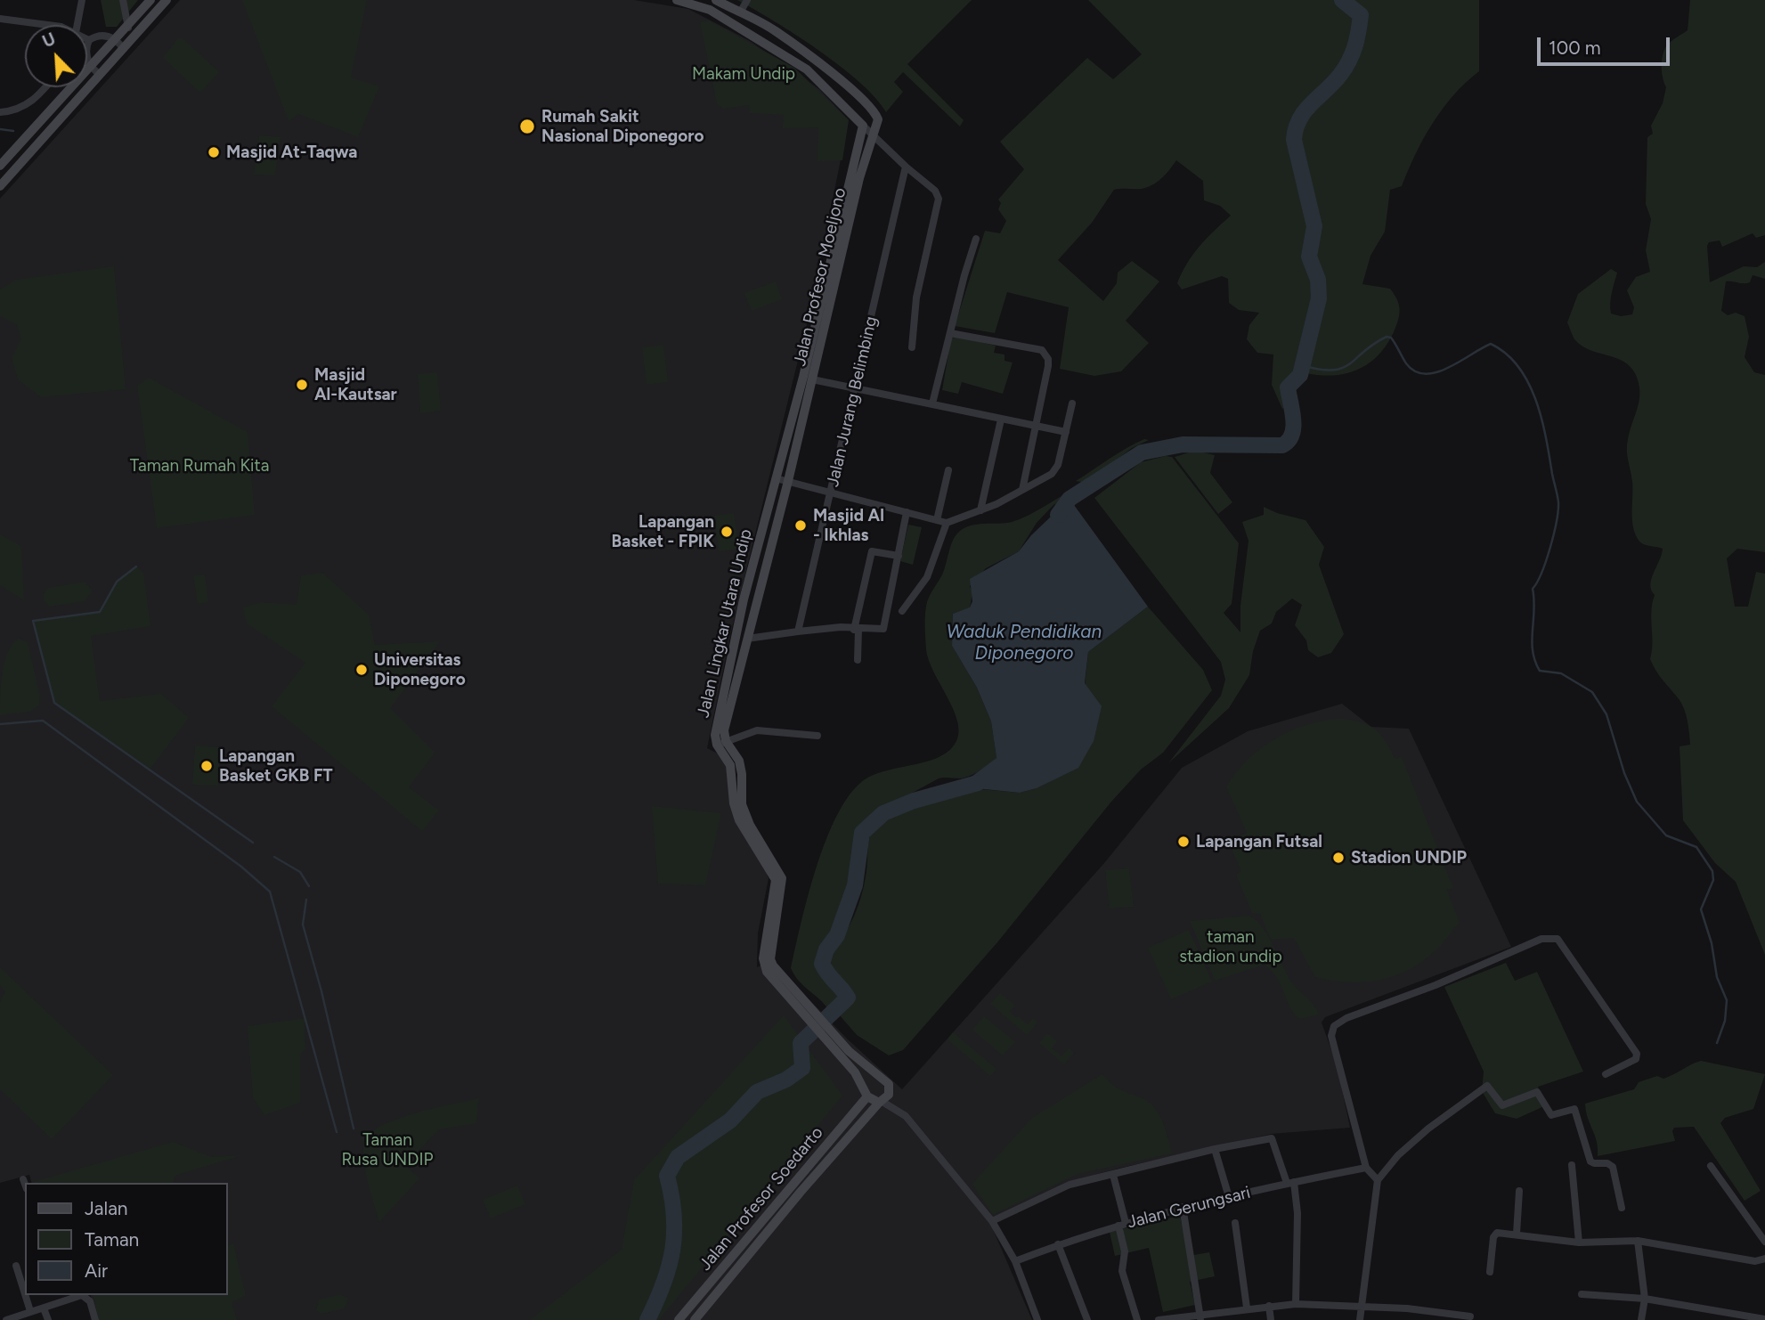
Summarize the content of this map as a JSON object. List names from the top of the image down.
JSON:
{
  "streets": {
    "street": [
      "Jalan Profesor Moeljono",
      "Jalan Jurang Belimbing",
      "Jalan Lingkar Utara Undip",
      "Jalan Profesor Soedarto",
      "Jalan Gerungsari"
    ]
  },
  "crossings": [
    ["Jalan Profesor Moeljono", "Jalan Lingkar Utara Undip"],
    ["Jalan Lingkar Utara Undip", "Jalan Profesor Soedarto"]
  ],
  "water": ["Waduk Pendidikan Diponegoro"],
  "parks": [
    "Makam Undip",
    "Taman Rumah Kita",
    "taman stadion undip",
    "Taman Rusa UNDIP"
  ],
  "places": [
    "Rumah Sakit Nasional Diponegoro",
    "Masjid At-Taqwa",
    "Masjid Al-Kautsar",
    "Masjid Al - Ikhlas",
    "Lapangan Basket - FPIK",
    "Universitas Diponegoro",
    "Lapangan Basket GKB FT",
    "Lapangan Futsal",
    "Stadion UNDIP"
  ],
  "legend": ["Jalan", "Taman", "Air"],
  "scale_bar": "100 m",
  "north": "top left"
}
